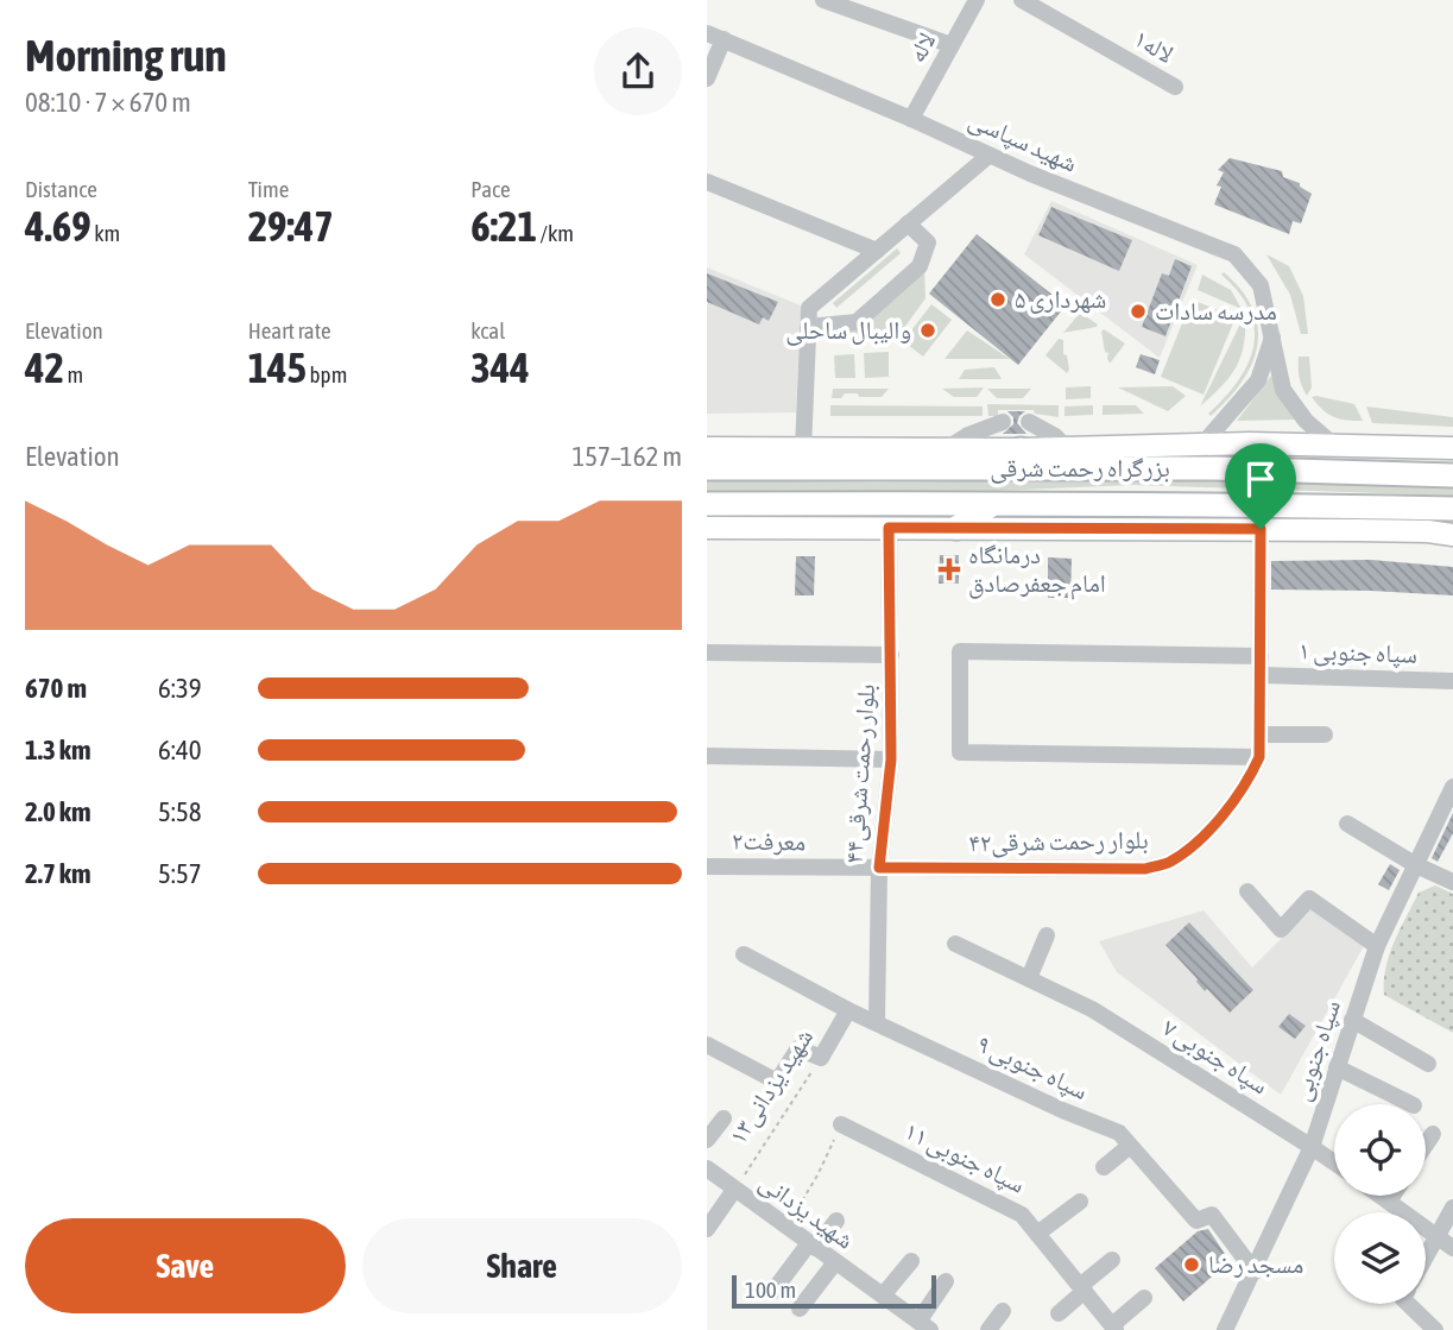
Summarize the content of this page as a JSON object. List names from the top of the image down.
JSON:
{
  "streets": {
    "highway": ["بزرگراه رحمت شرقی"],
    "street": [
      "۱لاله",
      "لاله",
      "شهید سپاسی",
      "۱ سپاه جنوبی",
      "۴۴بلوار رحمت شرقی",
      "معرفت۲",
      "بلوار رحمت شرقی۴۲",
      "سپاه جنوبی",
      "۷ سپاه جنوبی",
      "۹ سپاه جنوبی",
      "شهید یزدانی۱۳",
      "۱۱ سپاه جنوبی",
      "شهید یزدانی"
    ]
  },
  "crossings": [
    ["لاله", "شهید سپاسی"],
    ["۱ سپاه جنوبی", "بلوار رحمت شرقی۴۲"],
    ["۴۴بلوار رحمت شرقی", "معرفت۲"],
    ["۴۴بلوار رحمت شرقی", "بلوار رحمت شرقی۴۲"],
    ["۴۴بلوار رحمت شرقی", "۹ سپاه جنوبی"],
    ["معرفت۲", "بلوار رحمت شرقی۴۲"],
    ["سپاه جنوبی", "۷ سپاه جنوبی"],
    ["سپاه جنوبی", "۹ سپاه جنوبی"],
    ["۹ سپاه جنوبی", "شهید یزدانی۱۳"],
    ["شهید یزدانی۱۳", "شهید یزدانی"]
  ],
  "places": {
    "other": [
      "شهرداری ۵",
      "مدرسه سادات",
      "والیبال ساحلی",
      "مسجد رضا"
    ],
    "health": ["درمانگاه امام جعفرصادق"]
  },
  "scale_bar": "100 m",
  "page": {
    "heading": ["Morning run", "08:10 · 7 × 670 m"],
    "stats": [
      ["Distance", "4.69 km"],
      ["Time", "29:47"],
      ["Pace", "6:21 /km"],
      ["Elevation", "42 m"],
      ["Heart rate", "145 bpm"],
      ["kcal", "344"]
    ],
    "chart": ["Elevation", "157–162 m"],
    "list": [
      {
        "name": "670 m",
        "note": "6:39"
      },
      {
        "name": "1.3 km",
        "note": "6:40"
      },
      {
        "name": "2.0 km",
        "note": "5:58"
      },
      {
        "name": "2.7 km",
        "note": "5:57"
      }
    ],
    "buttons": ["Save", "Share"],
    "scale": "100 m"
  }
}
